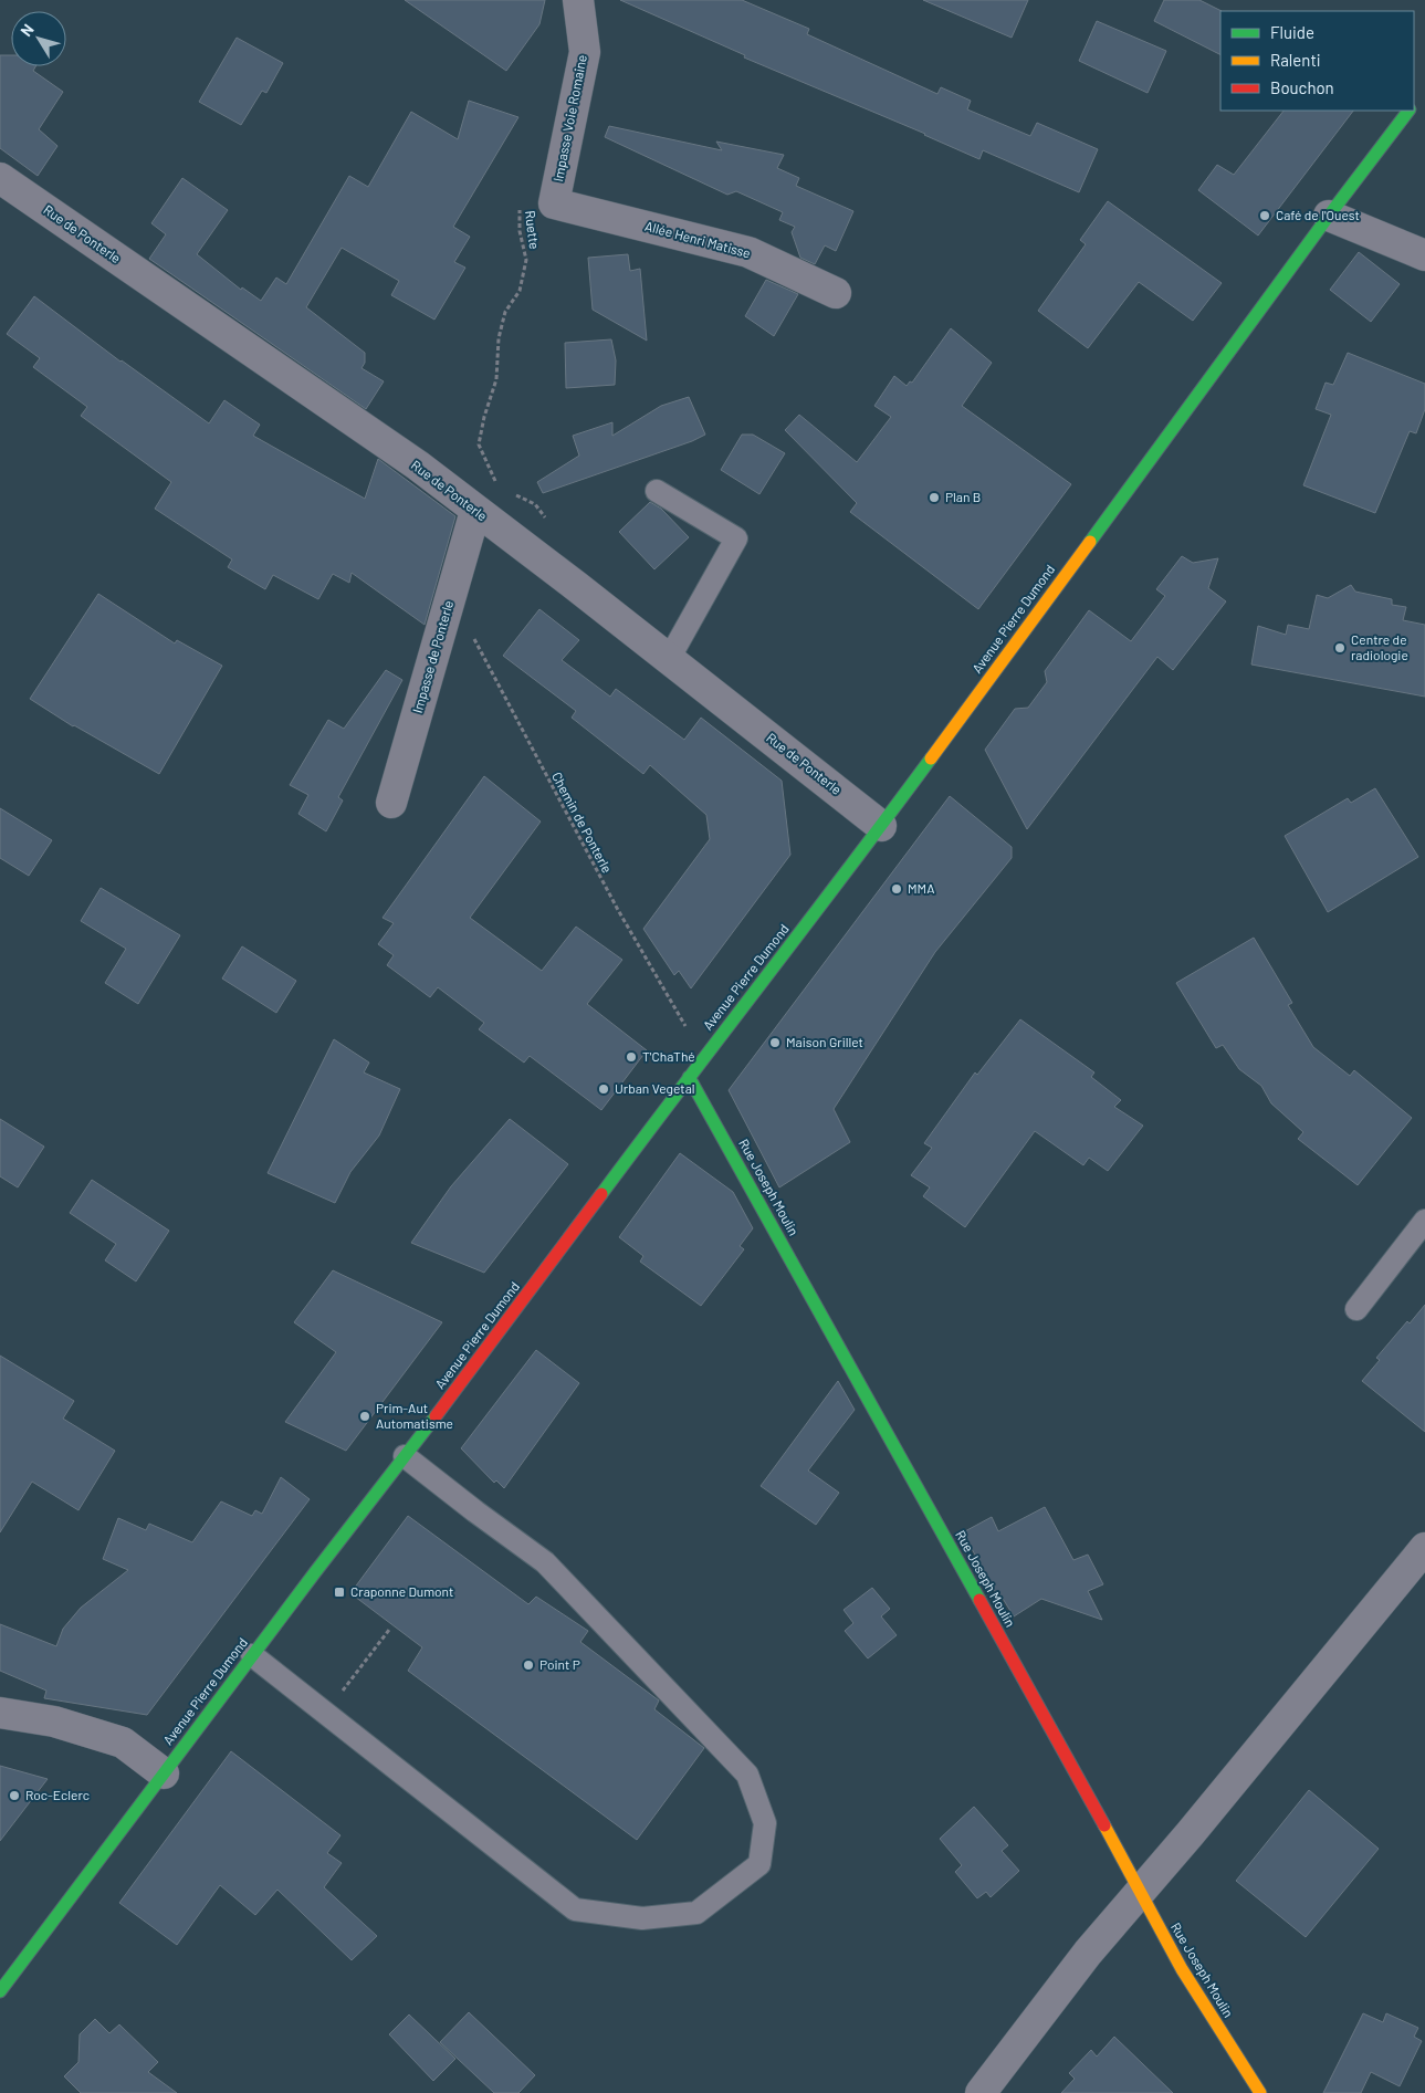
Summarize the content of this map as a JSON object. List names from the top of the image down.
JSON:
{
  "streets": {
    "main road": ["Avenue Pierre Dumond", "Rue Joseph Moulin"],
    "street": [
      "Impasse Voie Romaine",
      "Rue de Ponterle",
      "Allée Henri Matisse",
      "Impasse de Ponterle"
    ],
    "path": ["Ruette", "Chemin de Ponterle"]
  },
  "crossings": [
    ["Impasse Voie Romaine", "Allée Henri Matisse"],
    ["Ruette", "Rue de Ponterle"],
    ["Ruette", "Impasse de Ponterle"],
    ["Rue de Ponterle", "Avenue Pierre Dumond"],
    ["Rue de Ponterle", "Impasse de Ponterle"],
    ["Avenue Pierre Dumond", "Chemin de Ponterle"],
    ["Avenue Pierre Dumond", "Rue Joseph Moulin"],
    ["Impasse de Ponterle", "Chemin de Ponterle"]
  ],
  "places": {
    "other": [
      "Café de l'Ouest",
      "Plan B",
      "Centre de radiologie",
      "MMA",
      "Maison Grillet",
      "T'ChaThé",
      "Urban Vegetal",
      "Prim-Aut Automatisme",
      "Point P",
      "Roc-Eclerc"
    ],
    "transit": ["Craponne Dumont"]
  },
  "legend": ["Fluide", "Ralenti", "Bouchon"],
  "north": "top left"
}
